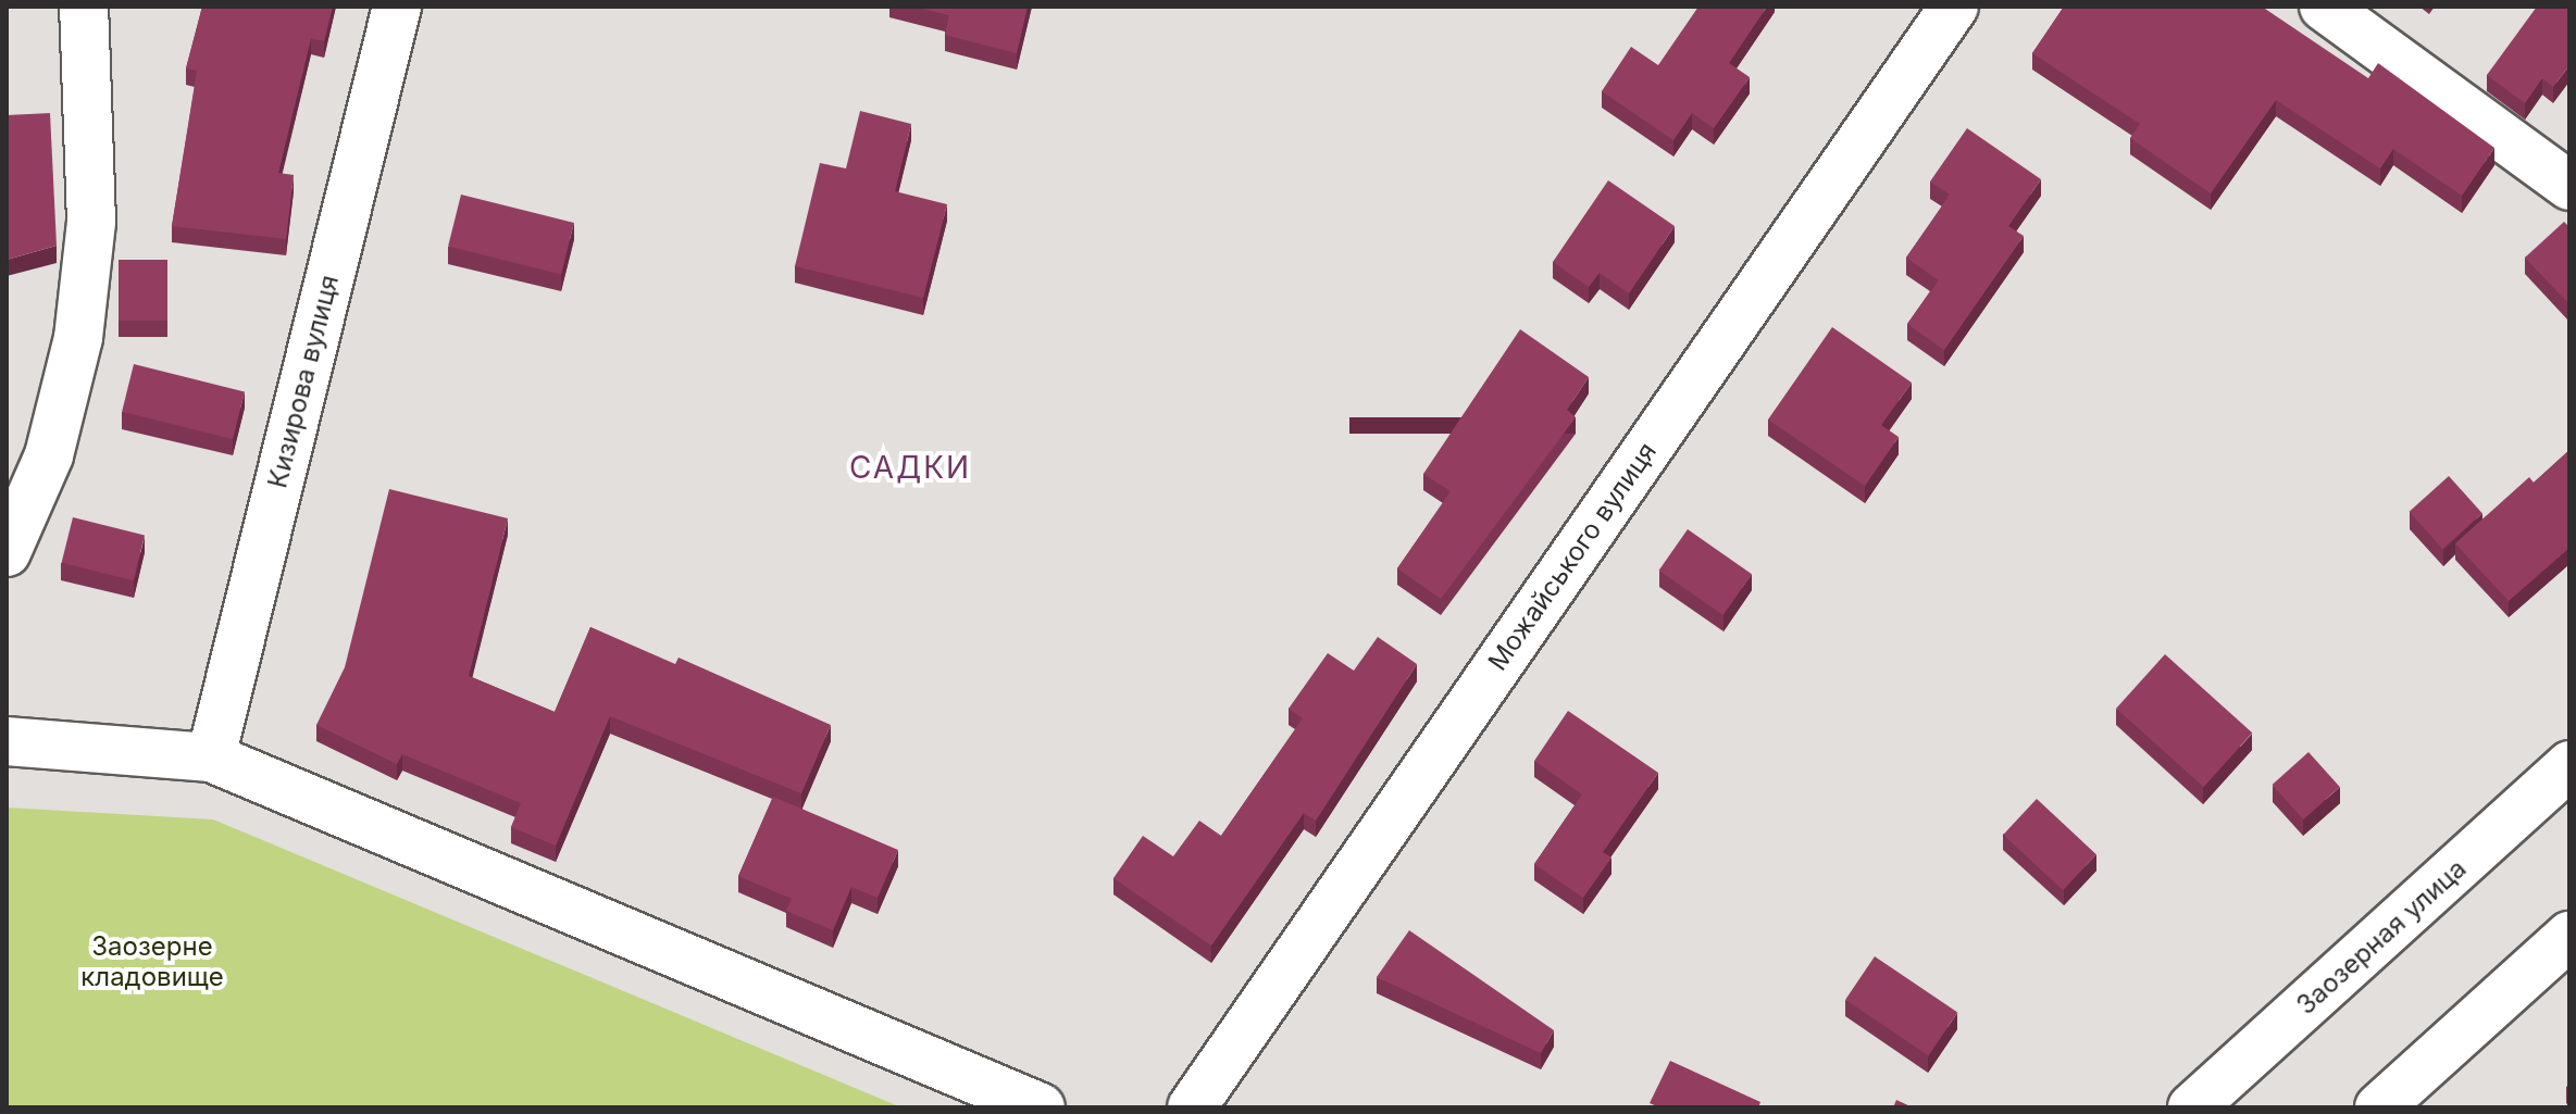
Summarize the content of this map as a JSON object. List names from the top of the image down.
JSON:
{
  "streets": {
    "street": ["Кизирова вулиця", "Можайського вулиця", "Заозерная улица"]
  },
  "districts": ["САДКИ"],
  "parks": ["Заозерне кладовище"]
}
